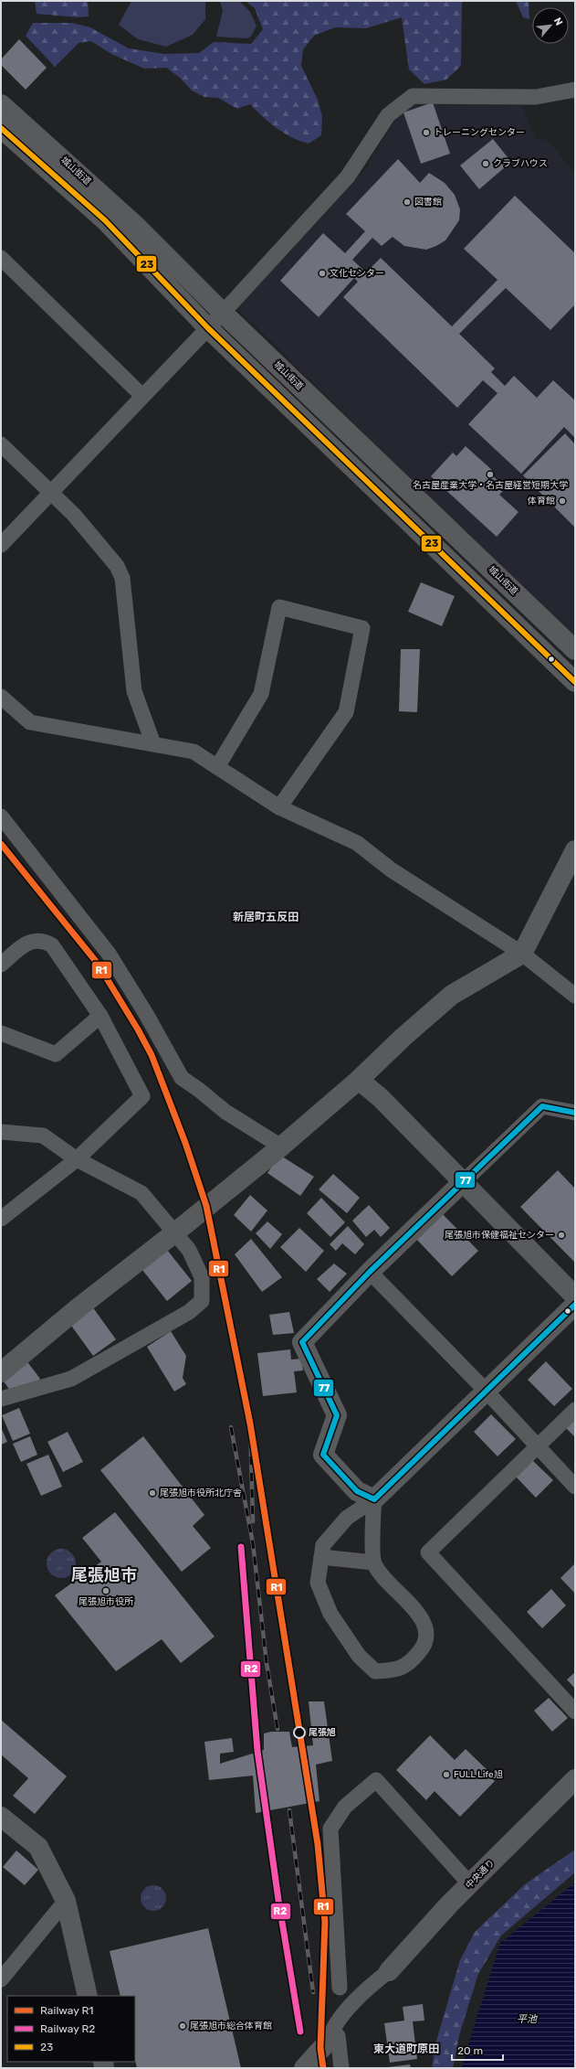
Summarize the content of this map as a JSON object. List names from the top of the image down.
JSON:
{
  "streets": {
    "street": ["城山街道", "中央通り"]
  },
  "districts": ["新居町五反田", "尾張旭市", "東大道町原田"],
  "water": ["平池"],
  "places": [
    "トレーニングセンター",
    "クラブハウス",
    "図書館",
    "文化センター",
    "名古屋産業大学・名古屋経営短期大学",
    "体育館",
    "尾張旭市保健福祉センター",
    "尾張旭市役所北庁舎",
    "尾張旭市役所",
    "尾張旭",
    "FULL Life旭",
    "尾張旭市総合体育館"
  ],
  "lines": [
    "transit line 23",
    "rail line R1",
    "transit line 77",
    "rail line R2"
  ],
  "legend": ["Railway R1", "Railway R2", "23"],
  "scale_bar": "20 m",
  "north": "top right"
}
